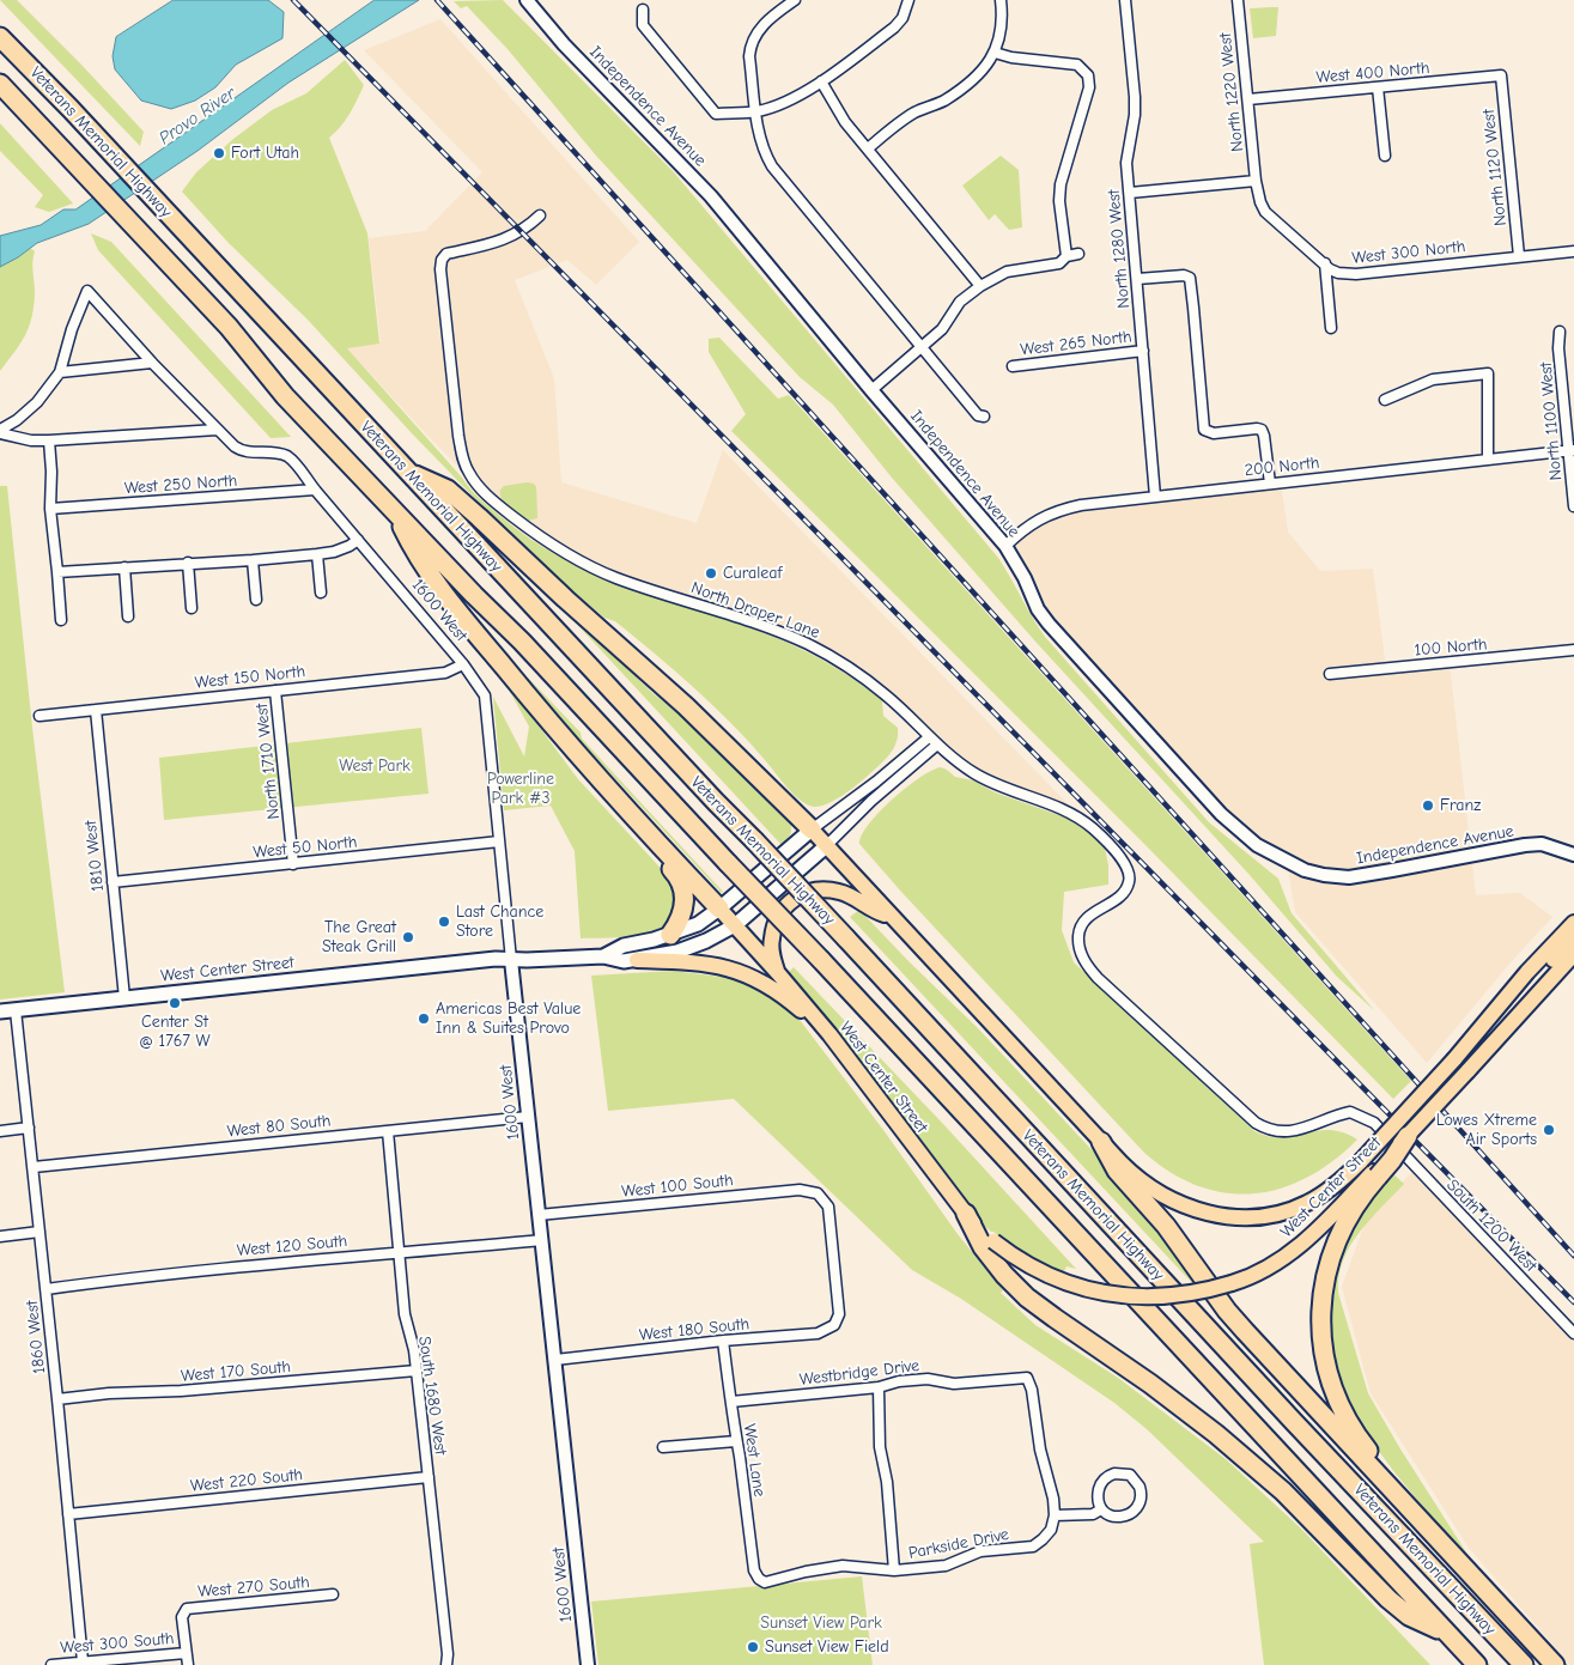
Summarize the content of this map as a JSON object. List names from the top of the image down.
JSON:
{
  "streets": {
    "highway": ["Veterans Memorial Highway"],
    "main road": ["West Center Street"],
    "street": [
      "West 400 North",
      "North 1220 West",
      "Independence Avenue",
      "North 1120 West",
      "North 1280 West",
      "West 300 North",
      "West 265 North",
      "North 1100 West",
      "200 North",
      "West 250 North",
      "1600 West",
      "North Draper Lane",
      "100 North",
      "West 150 North",
      "North 1710 West",
      "West 50 North",
      "1810 West",
      "West 80 South",
      "West 100 South",
      "South 1200 West",
      "West 120 South",
      "West 180 South",
      "1860 West",
      "West 170 South",
      "Westbridge Drive",
      "South 1680 West",
      "West Lane",
      "West 220 South",
      "Parkside Drive",
      "West 270 South",
      "West 300 South"
    ]
  },
  "crossings": [
    ["West 400 North", "North 1220 West"],
    ["West 400 North", "North 1120 West"],
    ["North 1220 West", "West 300 North"],
    ["Independence Avenue", "200 North"],
    ["North 1120 West", "West 300 North"],
    ["North 1280 West", "West 265 North"],
    ["North 1280 West", "200 North"],
    ["North 1100 West", "200 North"],
    ["West 250 North", "1600 West"],
    ["1600 West", "West 150 North"],
    ["1600 West", "West 50 North"],
    ["1600 West", "West Center Street"],
    ["1600 West", "West 80 South"],
    ["1600 West", "West 100 South"],
    ["1600 West", "West 120 South"],
    ["1600 West", "West 180 South"],
    ["North Draper Lane", "West Center Street"],
    ["North Draper Lane", "South 1200 West"],
    ["West 150 North", "North 1710 West"],
    ["West 150 North", "1810 West"],
    ["North 1710 West", "West 50 North"],
    ["West 50 North", "1810 West"],
    ["1810 West", "West Center Street"],
    ["West Center Street", "1860 West"],
    ["West 80 South", "1860 West"],
    ["West 80 South", "South 1680 West"],
    ["West 100 South", "West 180 South"],
    ["West 120 South", "1860 West"],
    ["West 120 South", "South 1680 West"],
    ["West 180 South", "West Lane"],
    ["1860 West", "West 170 South"],
    ["1860 West", "West 220 South"],
    ["1860 West", "West 300 South"],
    ["West 170 South", "South 1680 West"],
    ["Westbridge Drive", "West Lane"],
    ["Westbridge Drive", "Parkside Drive"],
    ["South 1680 West", "West 220 South"],
    ["West Lane", "Parkside Drive"],
    ["West 270 South", "West 300 South"]
  ],
  "water": ["Provo River"],
  "parks": ["West Park", "Powerline Park #3", "Sunset View Park"],
  "places": [
    "Fort Utah",
    "Curaleaf",
    "Franz",
    "Last Chance Store",
    "The Great Steak Grill",
    "Center St @ 1767 W",
    "Americas Best Value Inn & Suites Provo",
    "Lowes Xtreme Air Sports",
    "Sunset View Field"
  ]
}
